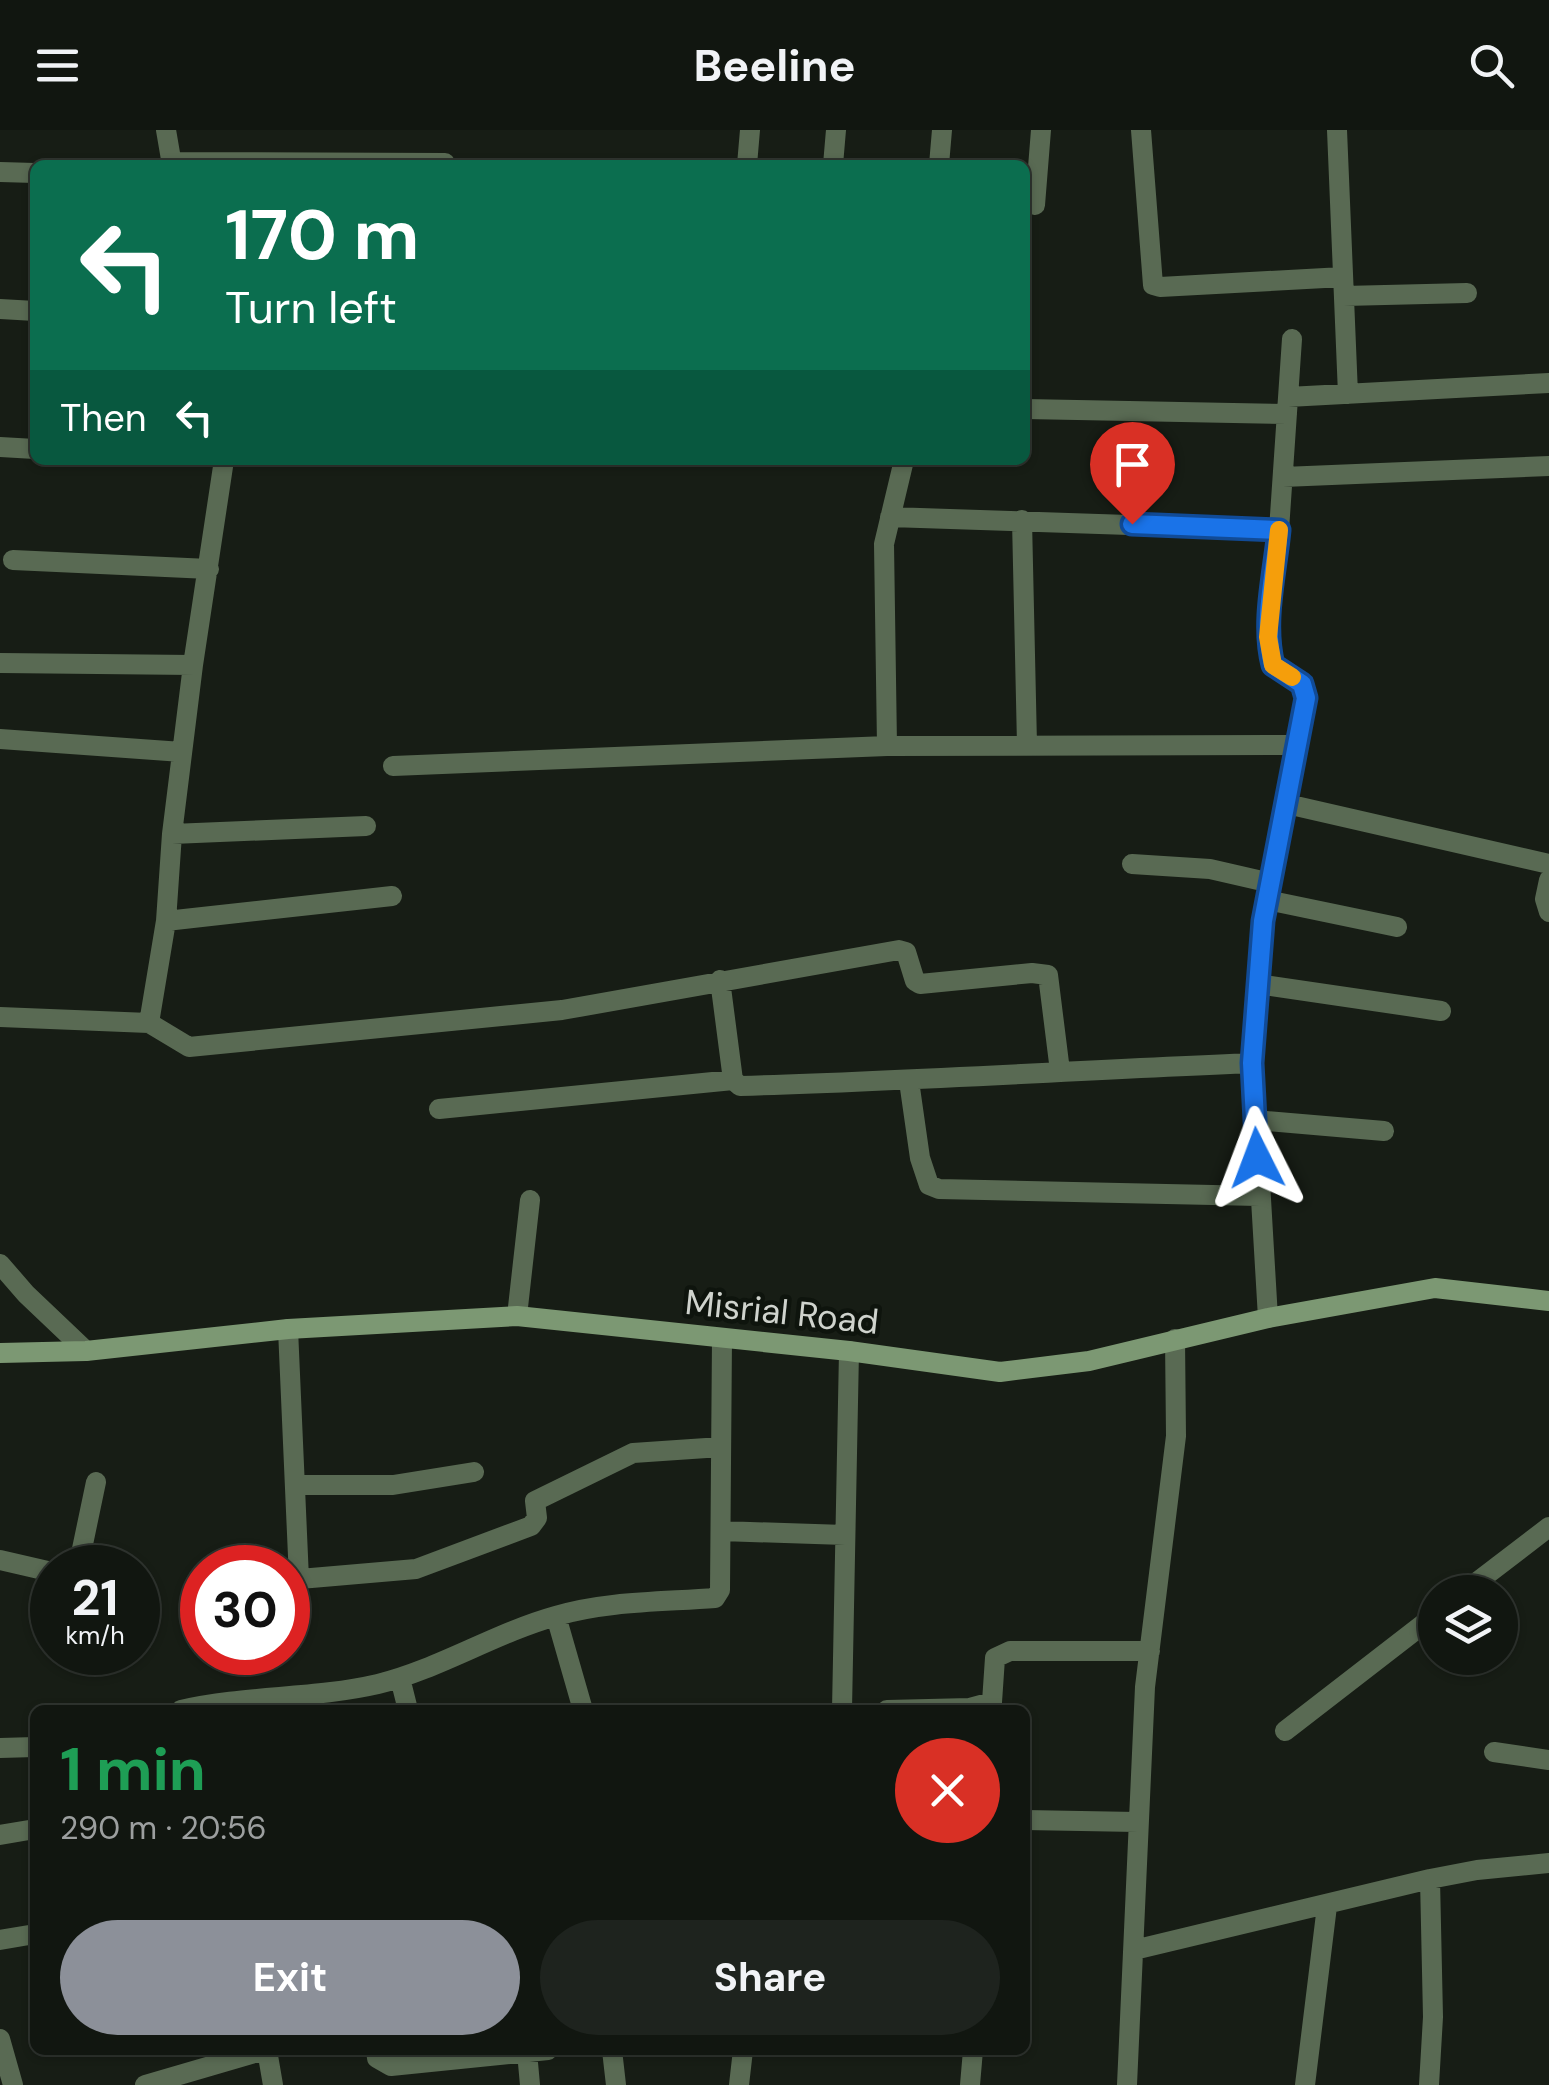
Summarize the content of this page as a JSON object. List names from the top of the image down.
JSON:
{
  "streets": {
    "main road": ["Misrial Road"]
  },
  "page": {
    "header": "Beeline",
    "turn": ["170 m", "Turn left"],
    "then": "Then",
    "speed": "21 km/h",
    "limit": "30",
    "heading": ["1 min", "290 m · 20:56"],
    "buttons": ["Exit", "Share"]
  }
}
